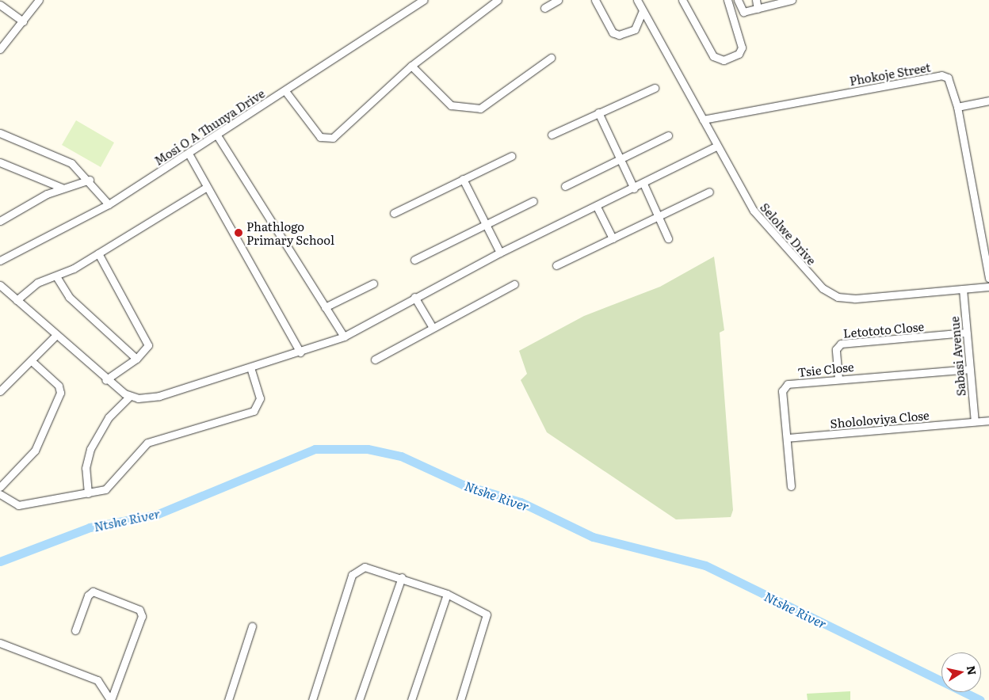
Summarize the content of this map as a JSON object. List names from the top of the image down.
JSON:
{
  "streets": {
    "street": [
      "Phokoje Street",
      "Mosi O A Thunya Drive",
      "Selolwe Drive",
      "Letototo Close",
      "Sabasi Avenue",
      "Tsie Close",
      "Shololoviya Close"
    ]
  },
  "crossings": [
    ["Phokoje Street", "Selolwe Drive"],
    ["Selolwe Drive", "Sabasi Avenue"],
    ["Letototo Close", "Sabasi Avenue"],
    ["Letototo Close", "Tsie Close"],
    ["Sabasi Avenue", "Tsie Close"],
    ["Sabasi Avenue", "Shololoviya Close"],
    ["Tsie Close", "Shololoviya Close"]
  ],
  "water": ["Ntshe River"],
  "places": ["Phathlogo Primary School"],
  "north": "right"
}
